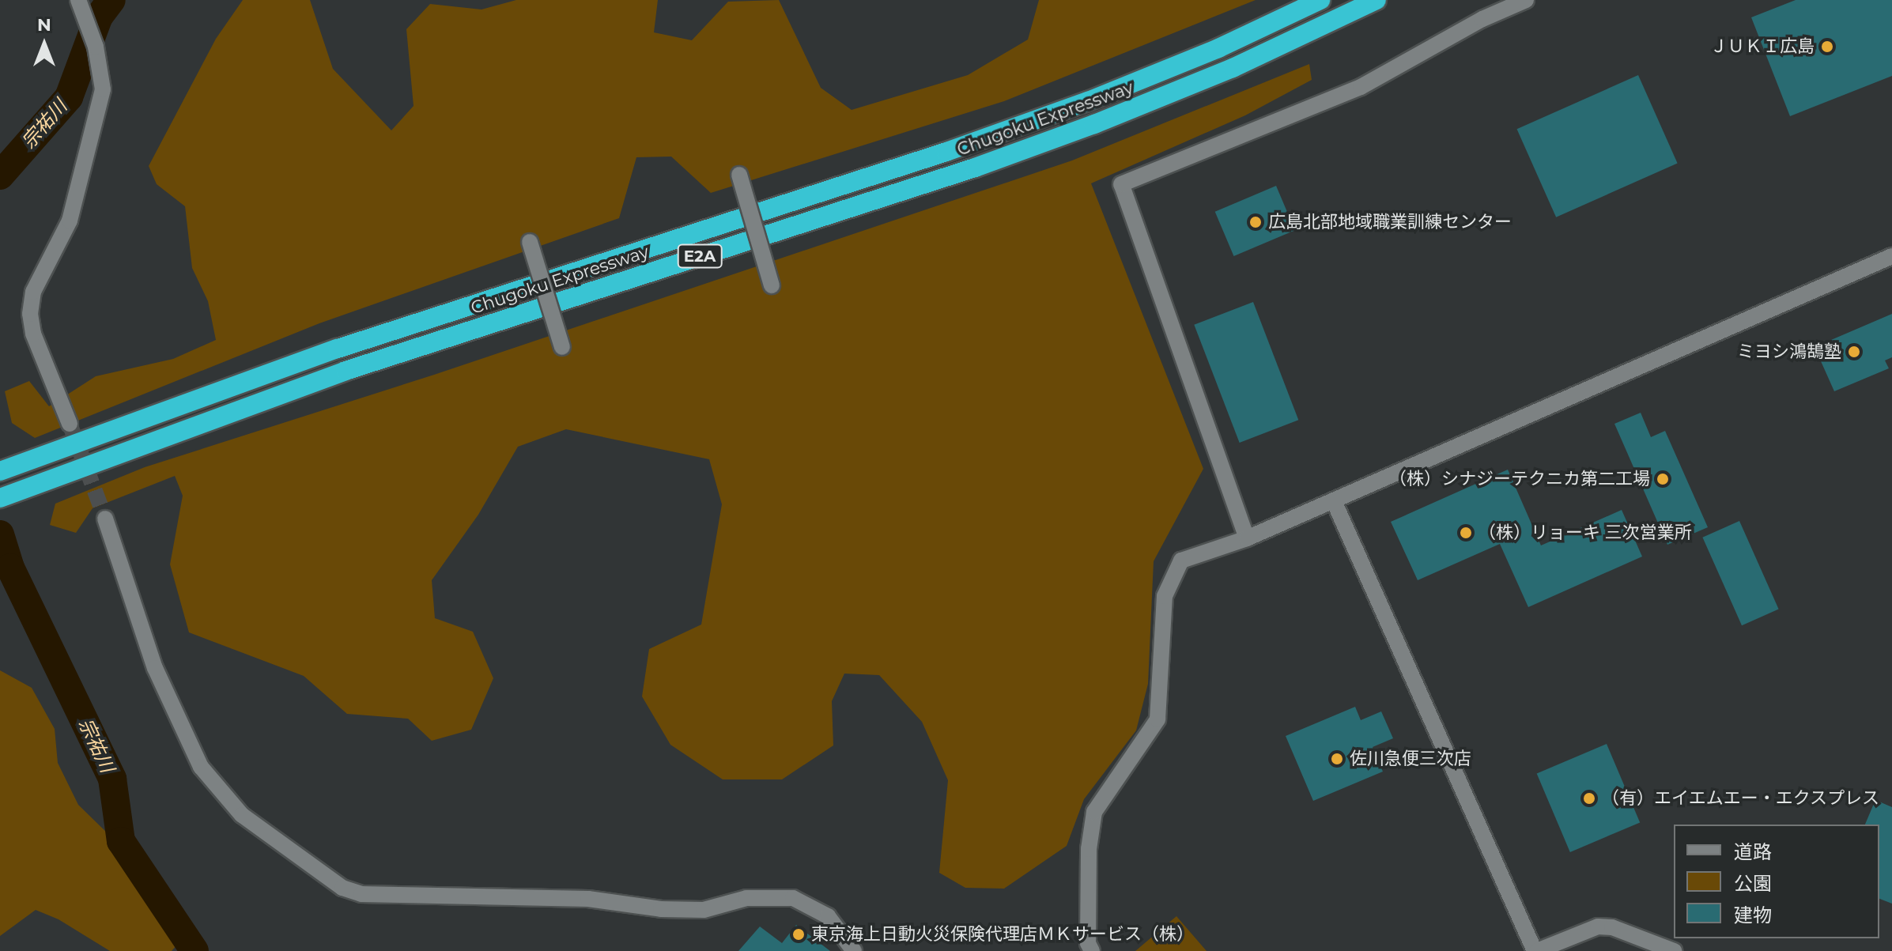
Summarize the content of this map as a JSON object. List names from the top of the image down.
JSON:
{
  "streets": {
    "highway": ["Chugoku Expressway", "E2A"]
  },
  "water": ["宗祐川"],
  "places": [
    "ＪＵＫＩ広島",
    "広島北部地域職業訓練センター",
    "ミヨシ鴻鵠塾",
    "（株）シナジーテクニカ第二工場",
    "（株）リョーキ 三次営業所",
    "佐川急便三次店",
    "（有）エイエムエー・エクスプレス",
    "東京海上日動火災保険代理店ＭＫサービス（株）"
  ],
  "legend": ["道路", "公園", "建物"],
  "north": "top"
}
